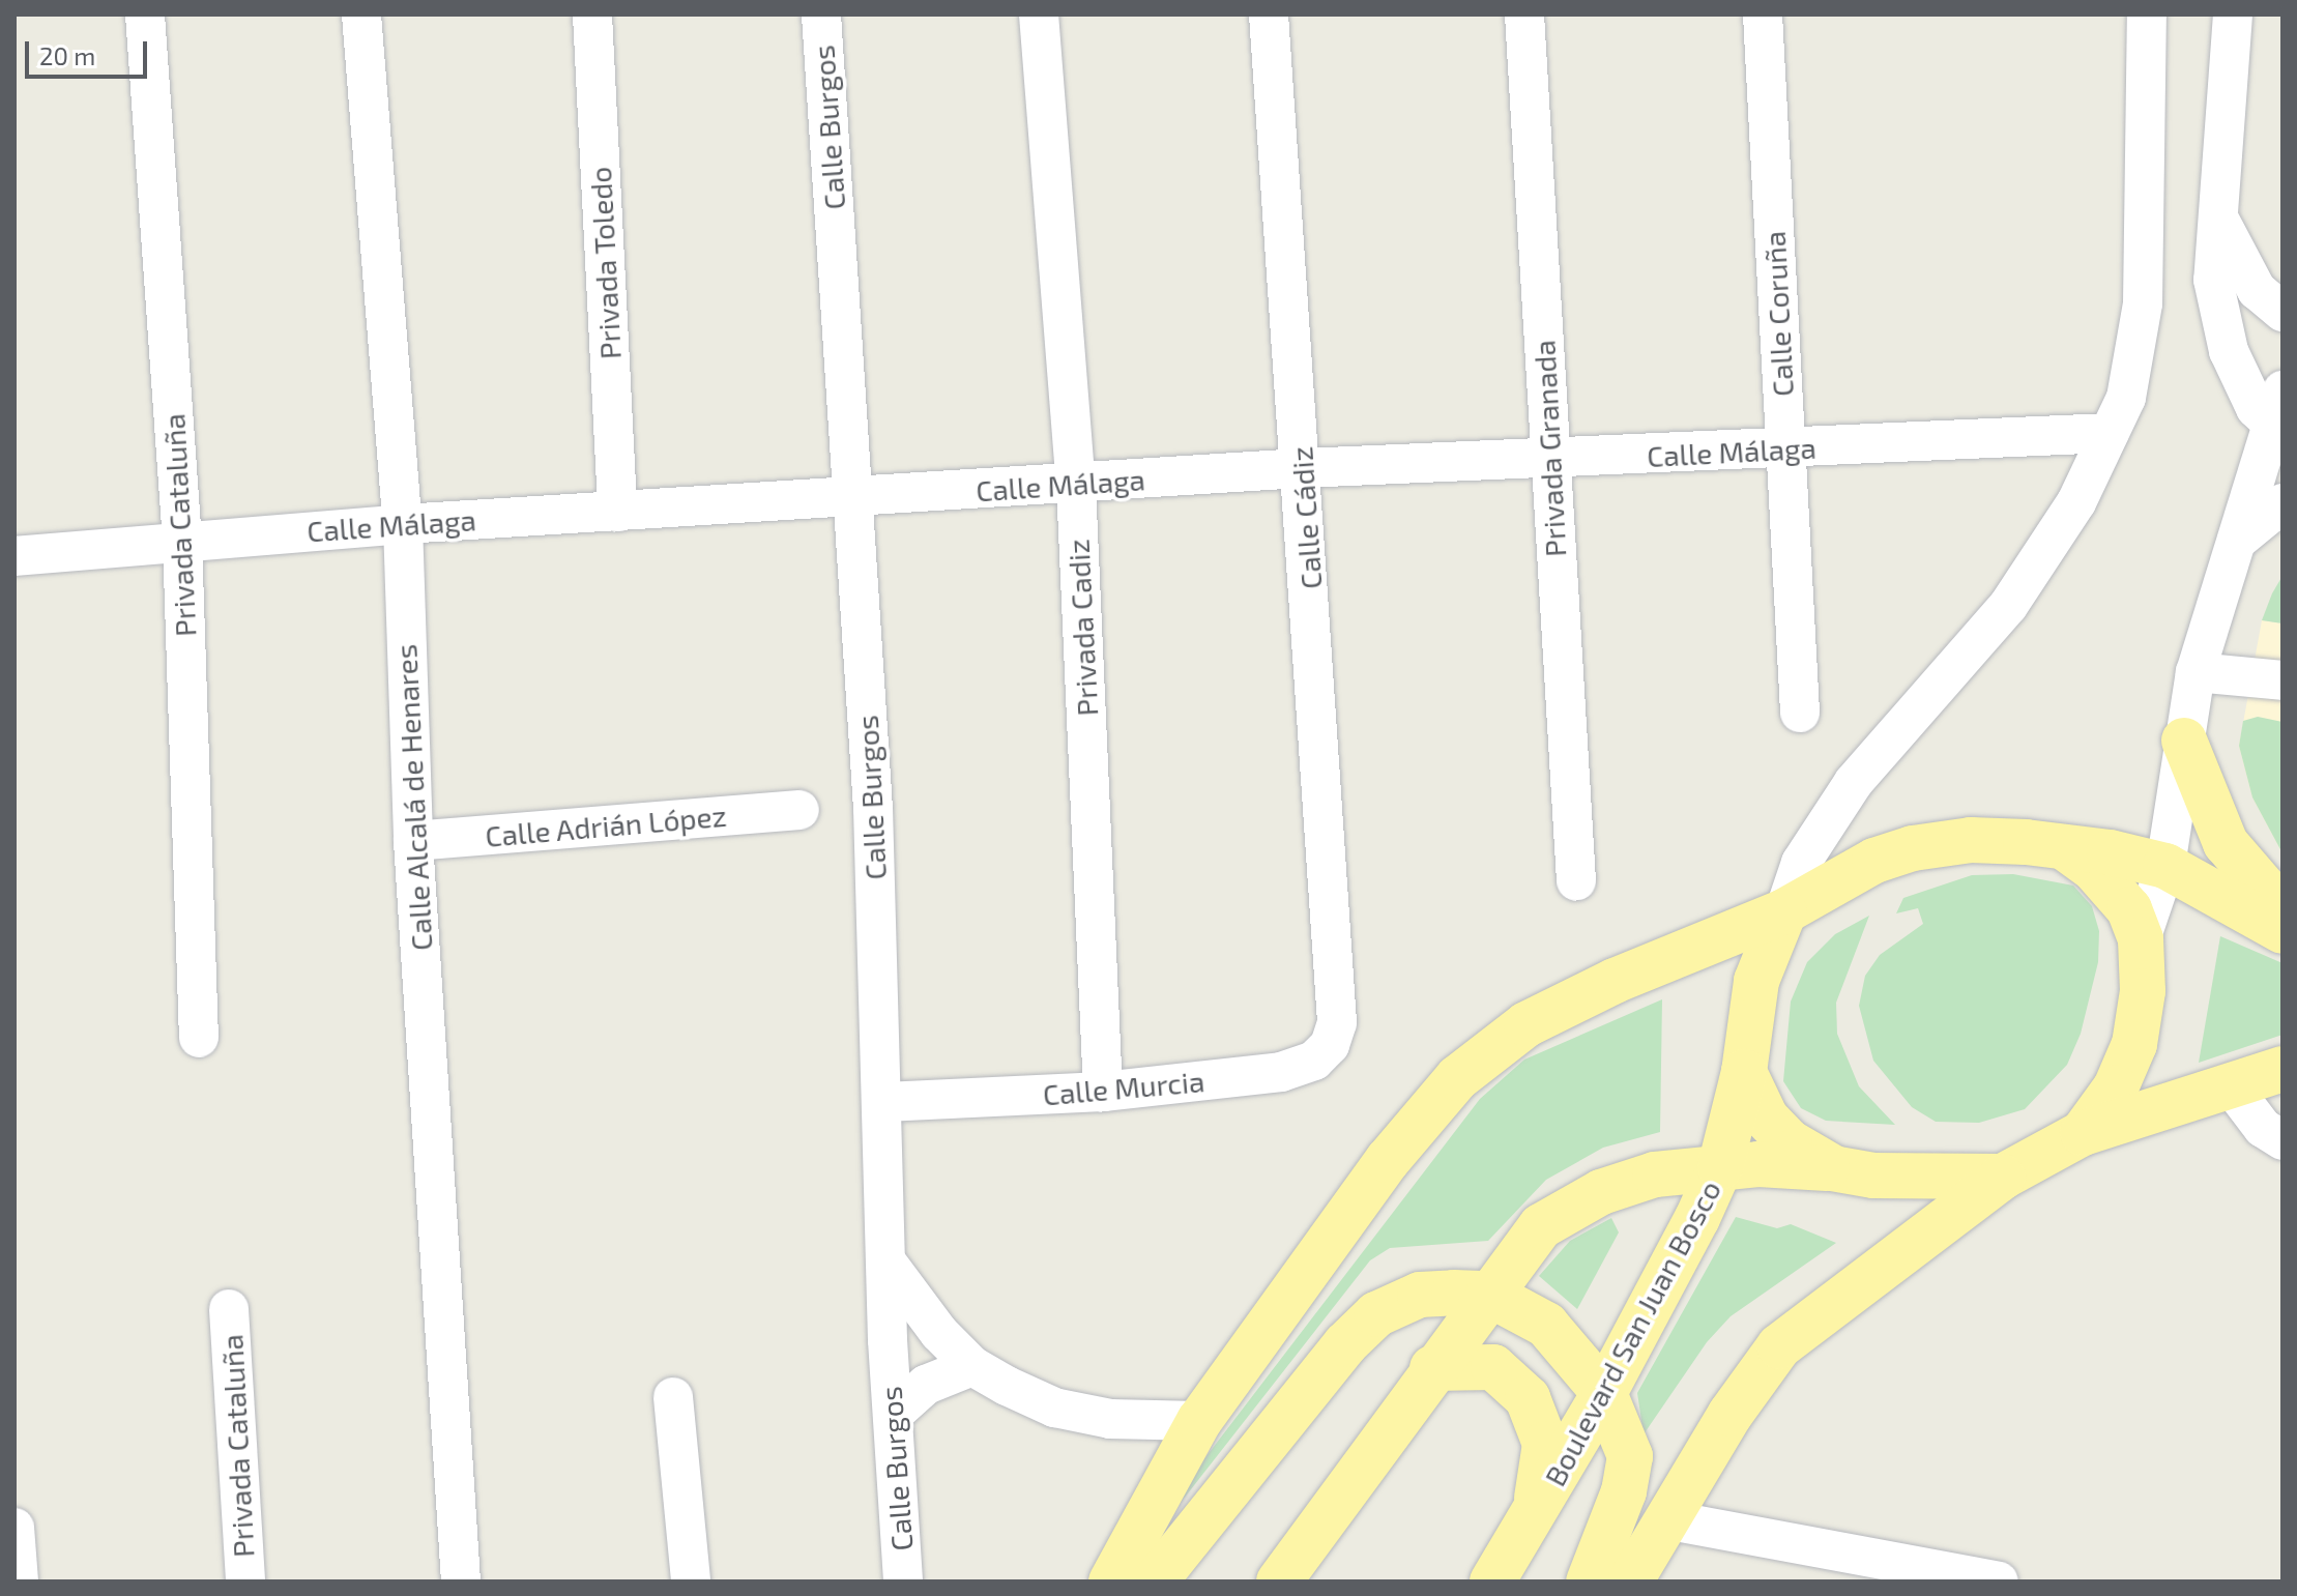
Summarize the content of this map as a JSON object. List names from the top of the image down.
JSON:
{
  "streets": {
    "main road": ["Boulevard San Juan Bosco"],
    "street": [
      "Calle Burgos",
      "Privada Toledo",
      "Calle Coruña",
      "Privada Granada",
      "Calle Málaga",
      "Calle Cádiz",
      "Privada Cataluña",
      "Privada Cadiz",
      "Calle Alcalá de Henares",
      "Calle Adrián López",
      "Calle Murcia"
    ]
  },
  "crossings": [
    ["Calle Burgos", "Calle Málaga"],
    ["Calle Burgos", "Calle Murcia"],
    ["Privada Toledo", "Calle Málaga"],
    ["Calle Coruña", "Calle Málaga"],
    ["Privada Granada", "Calle Málaga"],
    ["Calle Málaga", "Calle Cádiz"],
    ["Calle Málaga", "Privada Cataluña"],
    ["Calle Málaga", "Privada Cadiz"],
    ["Calle Málaga", "Calle Alcalá de Henares"],
    ["Calle Cádiz", "Calle Murcia"],
    ["Privada Cadiz", "Calle Murcia"],
    ["Calle Alcalá de Henares", "Calle Adrián López"]
  ],
  "scale_bar": "20 m"
}
